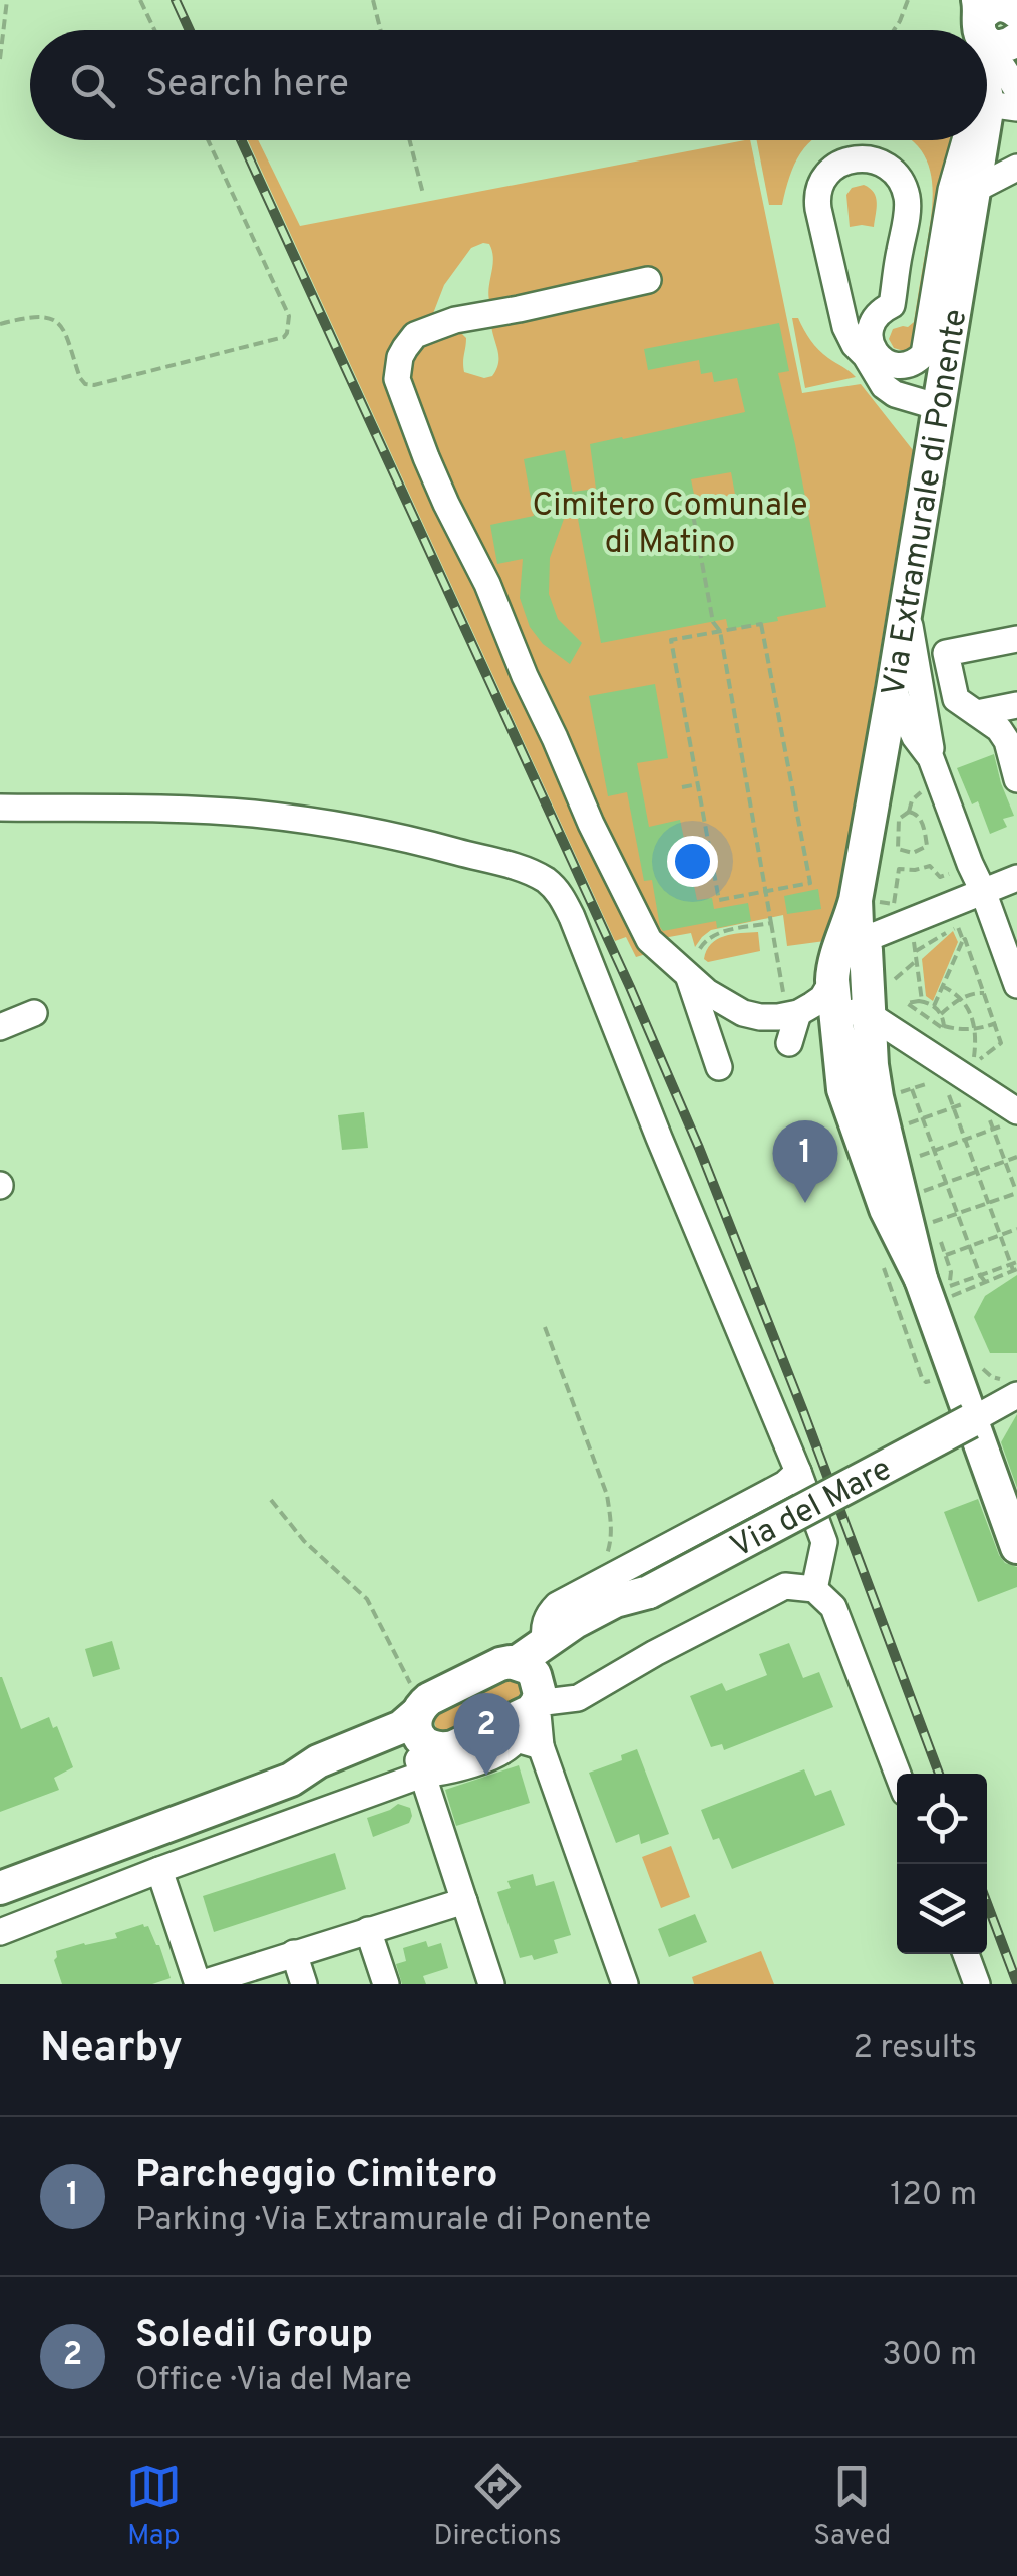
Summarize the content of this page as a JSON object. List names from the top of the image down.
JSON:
{
  "streets": {
    "main road": ["Via Extramurale di Ponente", "Via del Mare"]
  },
  "crossings": [
    ["Via Extramurale di Ponente", "Via del Mare"]
  ],
  "parks": ["Cimitero Comunale di Matino"],
  "page": {
    "search": "Search here",
    "pins": ["1", "2"],
    "heading": ["Nearby", "2 results"],
    "list": [
      {
        "mark": "1",
        "name": "Parcheggio Cimitero",
        "note": "Parking · Via Extramurale di Ponente",
        "value": "120 m"
      },
      {
        "mark": "2",
        "name": "Soledil Group",
        "note": "Office · Via del Mare",
        "value": "300 m"
      }
    ],
    "nav": ["Map", "Directions", "Saved"]
  }
}
